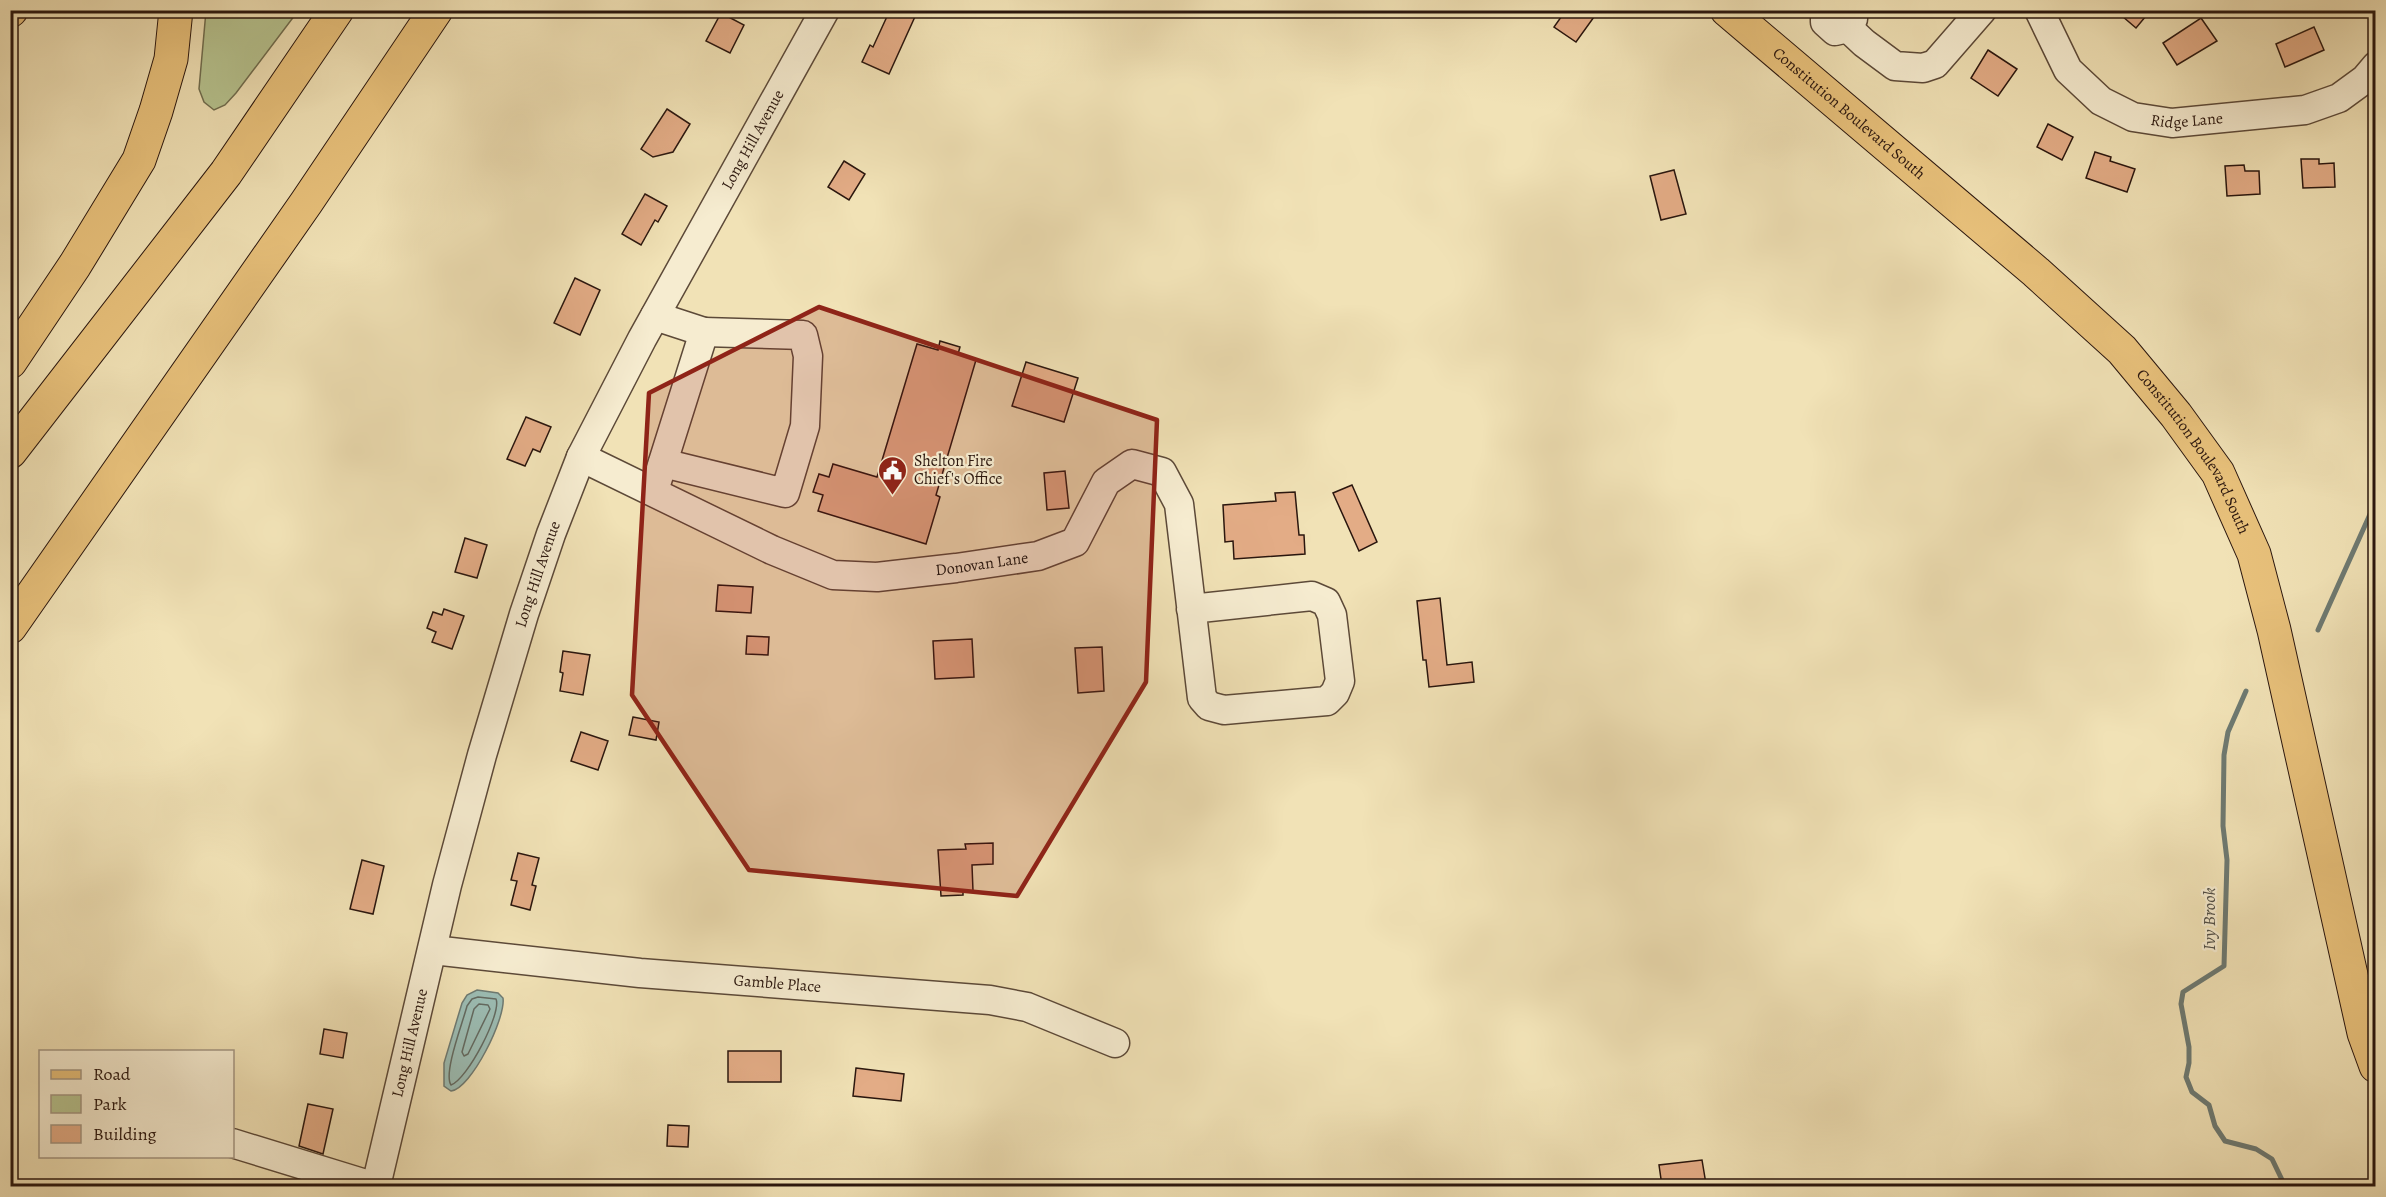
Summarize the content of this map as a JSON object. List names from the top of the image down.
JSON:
{
  "streets": {
    "main road": ["Constitution Boulevard South"],
    "street": [
      "Ridge Lane",
      "Long Hill Avenue",
      "Donovan Lane",
      "Gamble Place"
    ]
  },
  "crossings": [
    ["Long Hill Avenue", "Donovan Lane"],
    ["Long Hill Avenue", "Gamble Place"]
  ],
  "water": ["Ivy Brook"],
  "places": {
    "public building": ["Shelton Fire Chief's Office"]
  },
  "legend": ["Road", "Park", "Building"]
}
